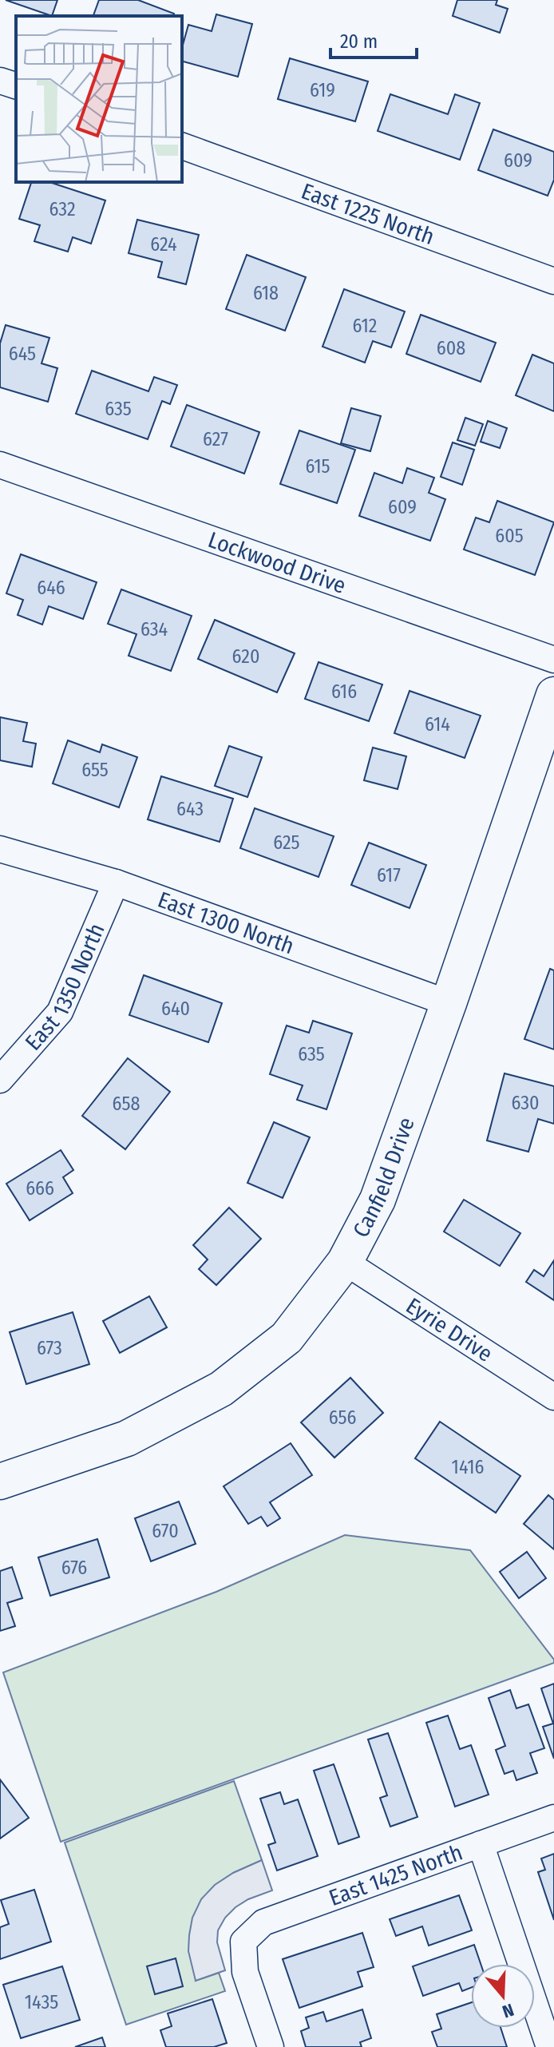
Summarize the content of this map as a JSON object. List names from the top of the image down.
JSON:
{
  "streets": {
    "street": [
      "East 1225 North",
      "Lockwood Drive",
      "East 1300 North",
      "East 1350 North",
      "Canfield Drive",
      "Eyrie Drive",
      "East 1425 North"
    ]
  },
  "crossings": [
    ["East 1300 North", "East 1350 North"],
    ["East 1300 North", "Canfield Drive"],
    ["Canfield Drive", "Eyrie Drive"]
  ],
  "house_numbers": [
    "619",
    "609",
    "632",
    "624",
    "618",
    "612",
    "608",
    "645",
    "635",
    "627",
    "615",
    "609",
    "605",
    "646",
    "634",
    "620",
    "616",
    "614",
    "655",
    "643",
    "625",
    "617",
    "640",
    "635",
    "630",
    "658",
    "666",
    "673",
    "656",
    "1416",
    "670",
    "676",
    "1435"
  ],
  "scale_bar": "20 m",
  "north": "bottom"
}
